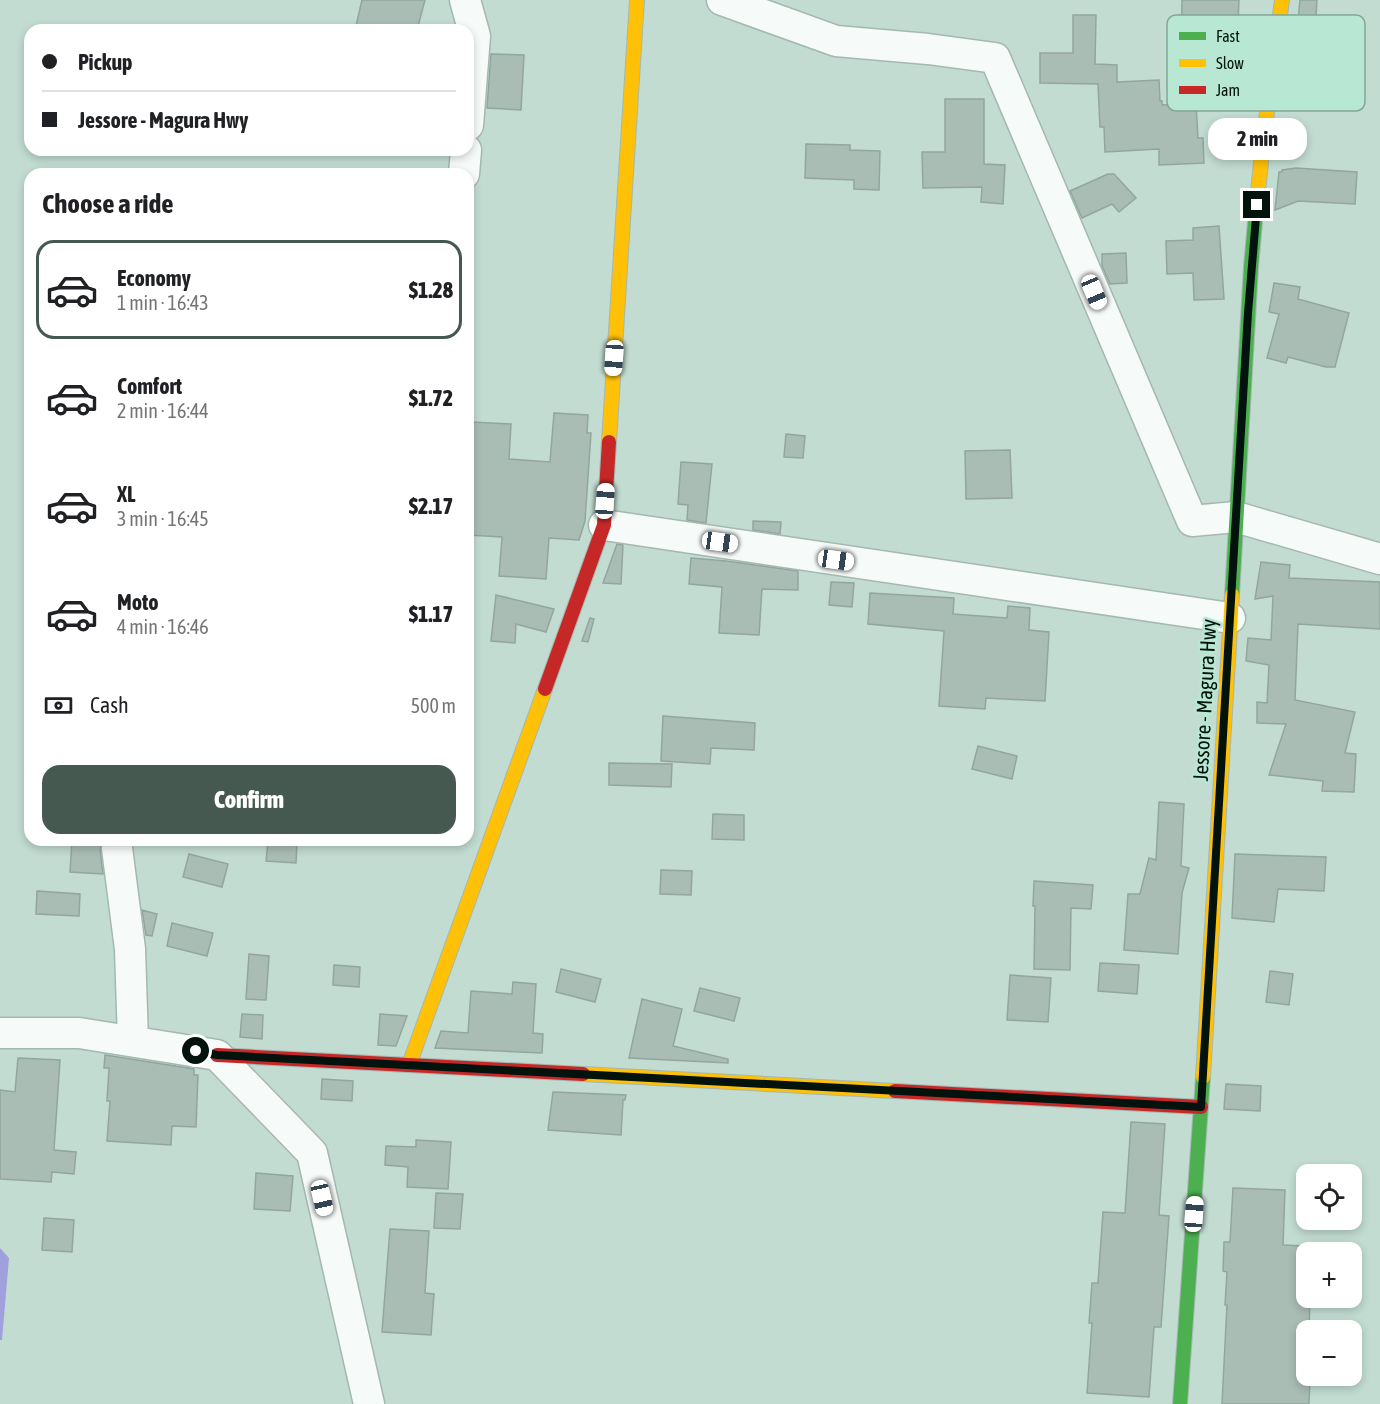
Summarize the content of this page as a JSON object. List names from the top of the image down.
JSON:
{
  "streets": {
    "main road": ["Jessore - Magura Hwy"]
  },
  "legend": ["Fast", "Slow", "Jam"],
  "page": {
    "banner": ["Pickup", "Jessore - Magura Hwy"],
    "bubble": "2 min",
    "heading": "Choose a ride",
    "list": [
      {
        "name": "Economy",
        "note": "1 min · 16:43",
        "value": "$1.28"
      },
      {
        "name": "Comfort",
        "note": "2 min · 16:44",
        "value": "$1.72"
      },
      {
        "name": "XL",
        "note": "3 min · 16:45",
        "value": "$2.17"
      },
      {
        "name": "Moto",
        "note": "4 min · 16:46",
        "value": "$1.17"
      }
    ],
    "pay": ["Cash", "500 m"],
    "buttons": "Confirm",
    "map_buttons": ["+", "−"]
  }
}
